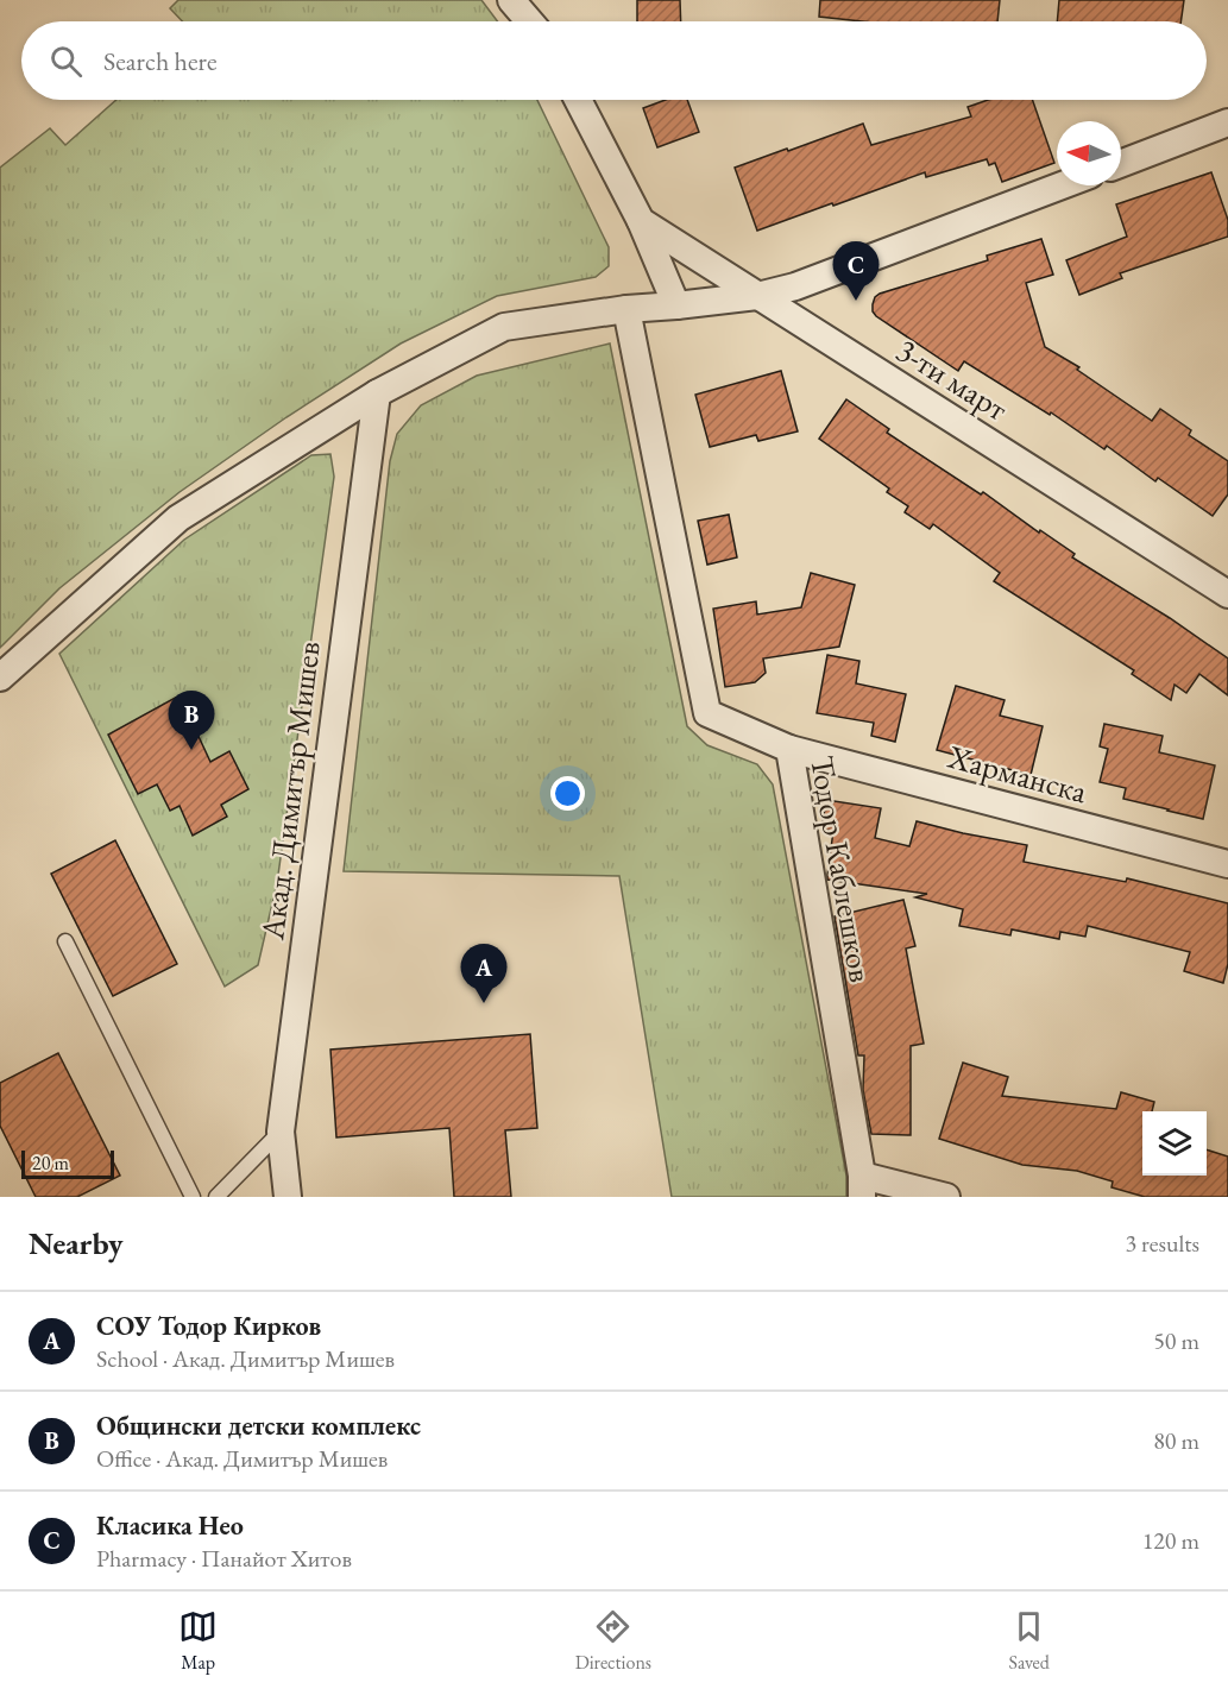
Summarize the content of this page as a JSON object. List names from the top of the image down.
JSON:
{
  "streets": {
    "street": [
      "3-ти март",
      "Харманска",
      "Акад. Димитър Мишев",
      "Тодор Каблешков"
    ]
  },
  "crossings": [
    ["Харманска", "Тодор Каблешков"]
  ],
  "scale_bar": "20 m",
  "north": "left",
  "page": {
    "search": "Search here",
    "pins": ["C", "B", "A"],
    "scale": "20 m",
    "heading": ["Nearby", "3 results"],
    "list": [
      {
        "mark": "A",
        "name": "СОУ Тодор Кирков",
        "note": "School · Акад. Димитър Мишев",
        "value": "50 m"
      },
      {
        "mark": "B",
        "name": "Общински детски комплекс",
        "note": "Office · Акад. Димитър Мишев",
        "value": "80 m"
      },
      {
        "mark": "C",
        "name": "Класика Нео",
        "note": "Pharmacy · Панайот Хитов",
        "value": "120 m"
      }
    ],
    "nav": ["Map", "Directions", "Saved"]
  }
}
